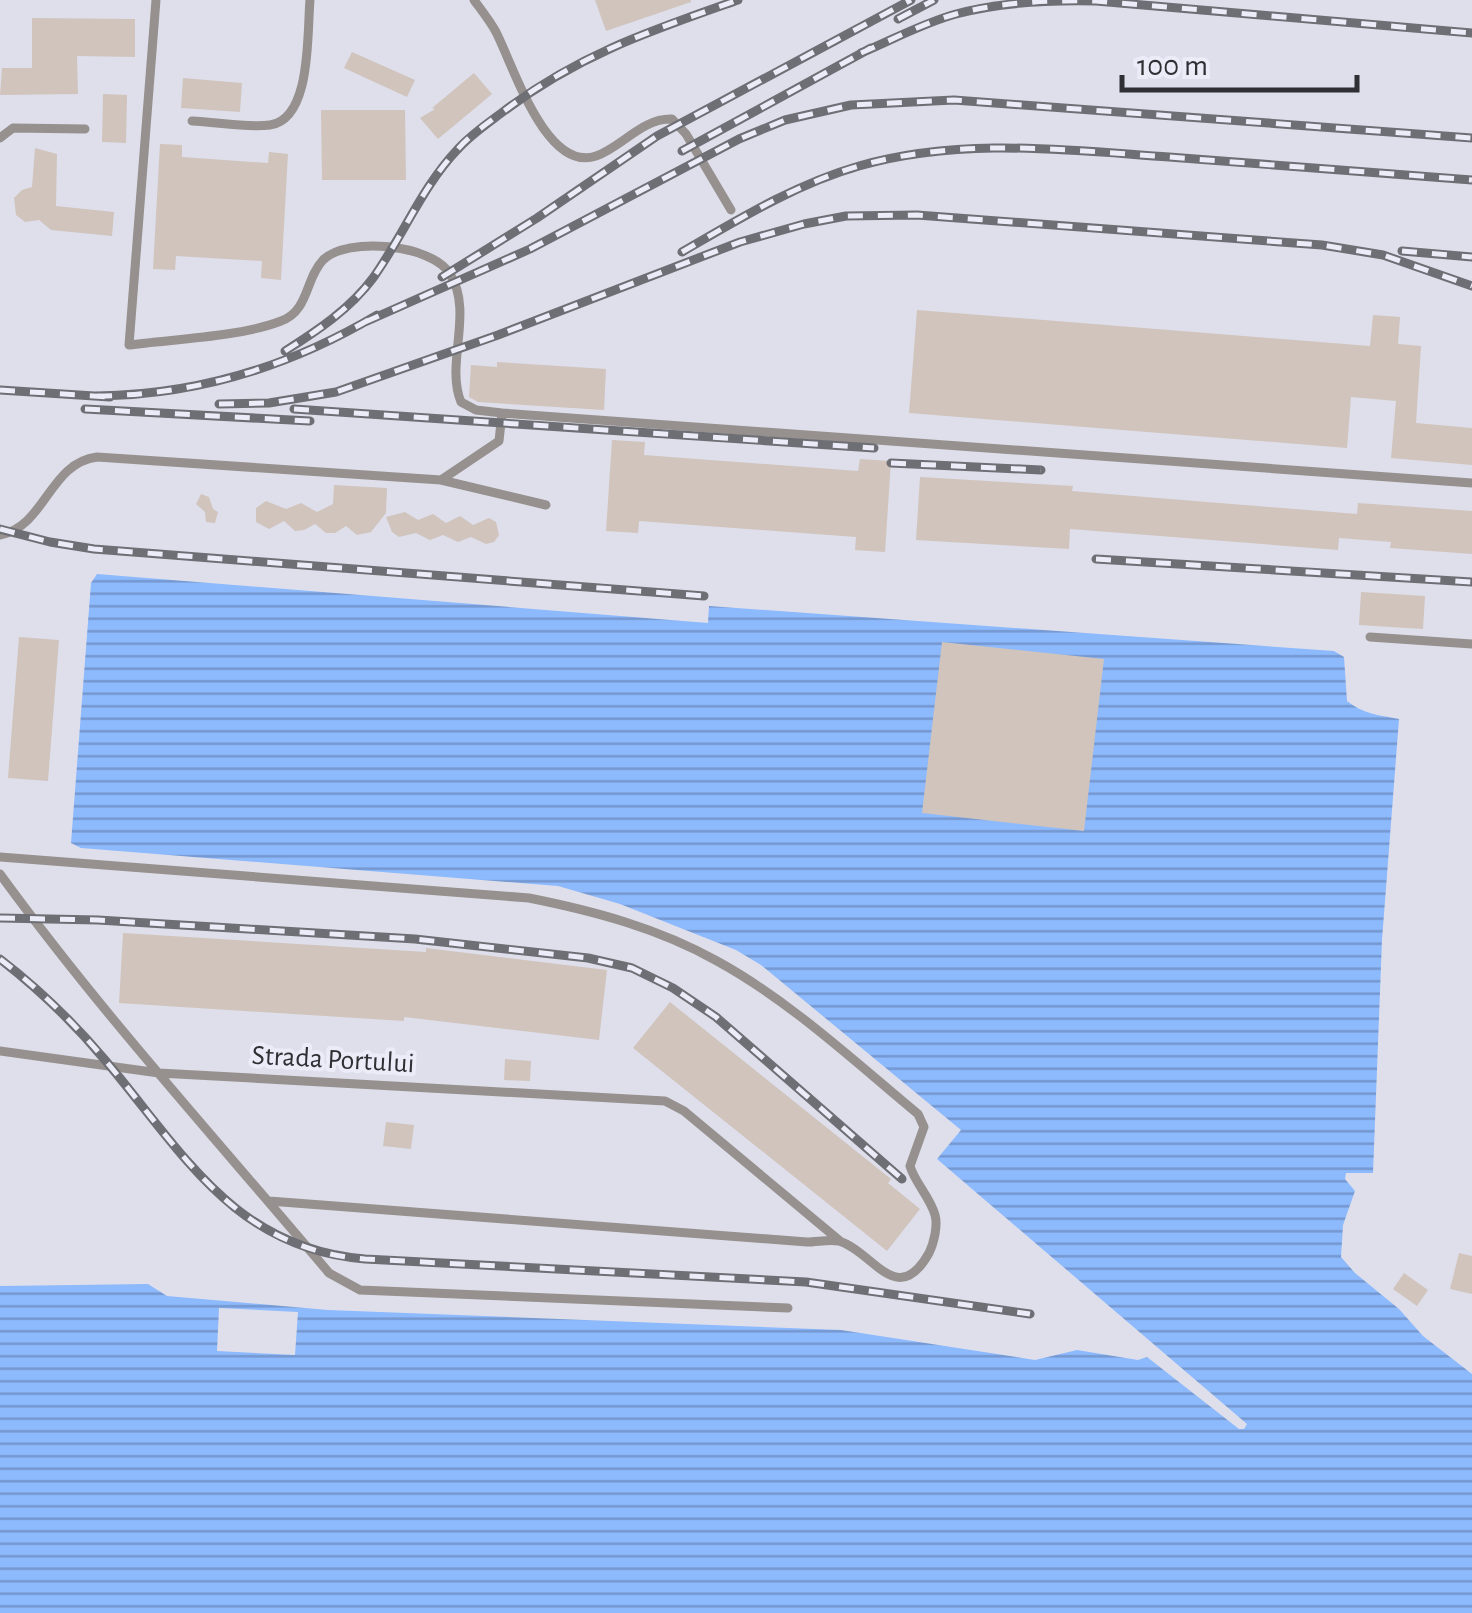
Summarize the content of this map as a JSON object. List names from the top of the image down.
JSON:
{
  "streets": {
    "lane": ["Strada Portului"]
  },
  "scale_bar": "100 m"
}
